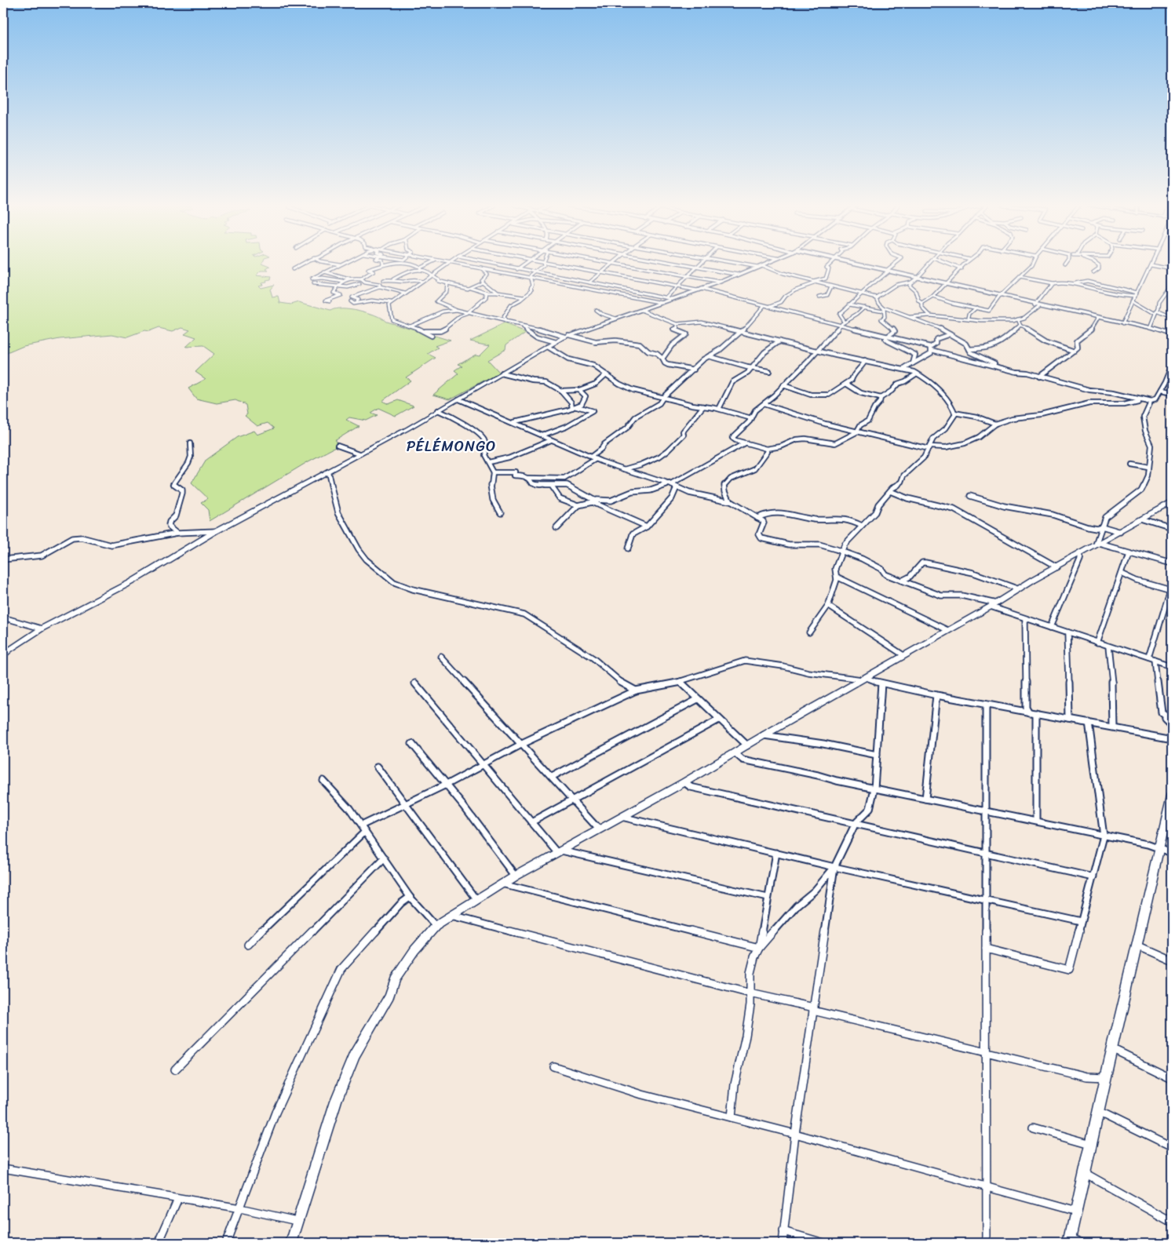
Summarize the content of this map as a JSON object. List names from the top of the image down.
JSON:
{
  "districts": ["PÉLÉMONGO"]
}
